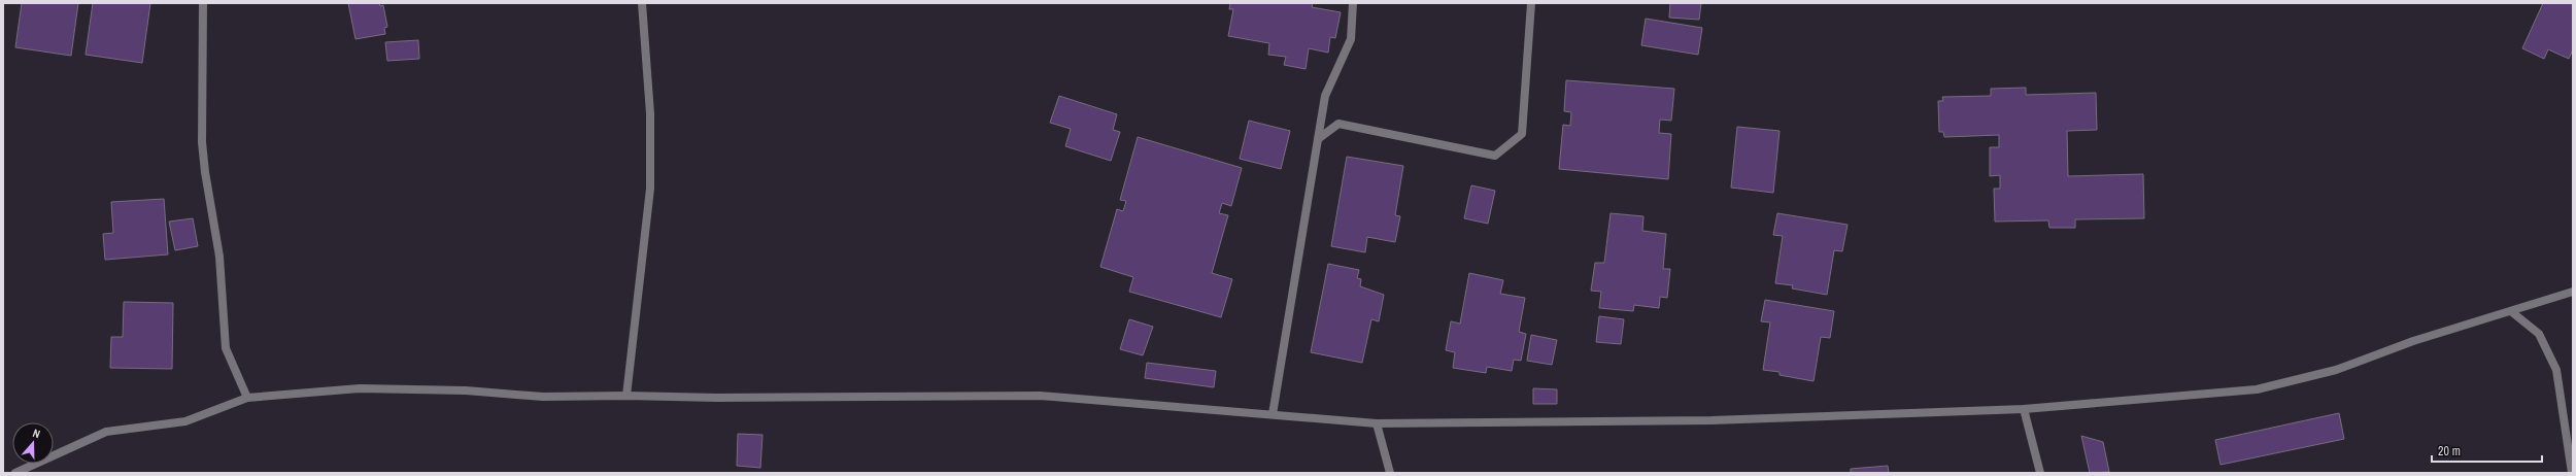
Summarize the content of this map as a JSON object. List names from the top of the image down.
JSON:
{
  "scale_bar": "20 m",
  "north": "top"
}
